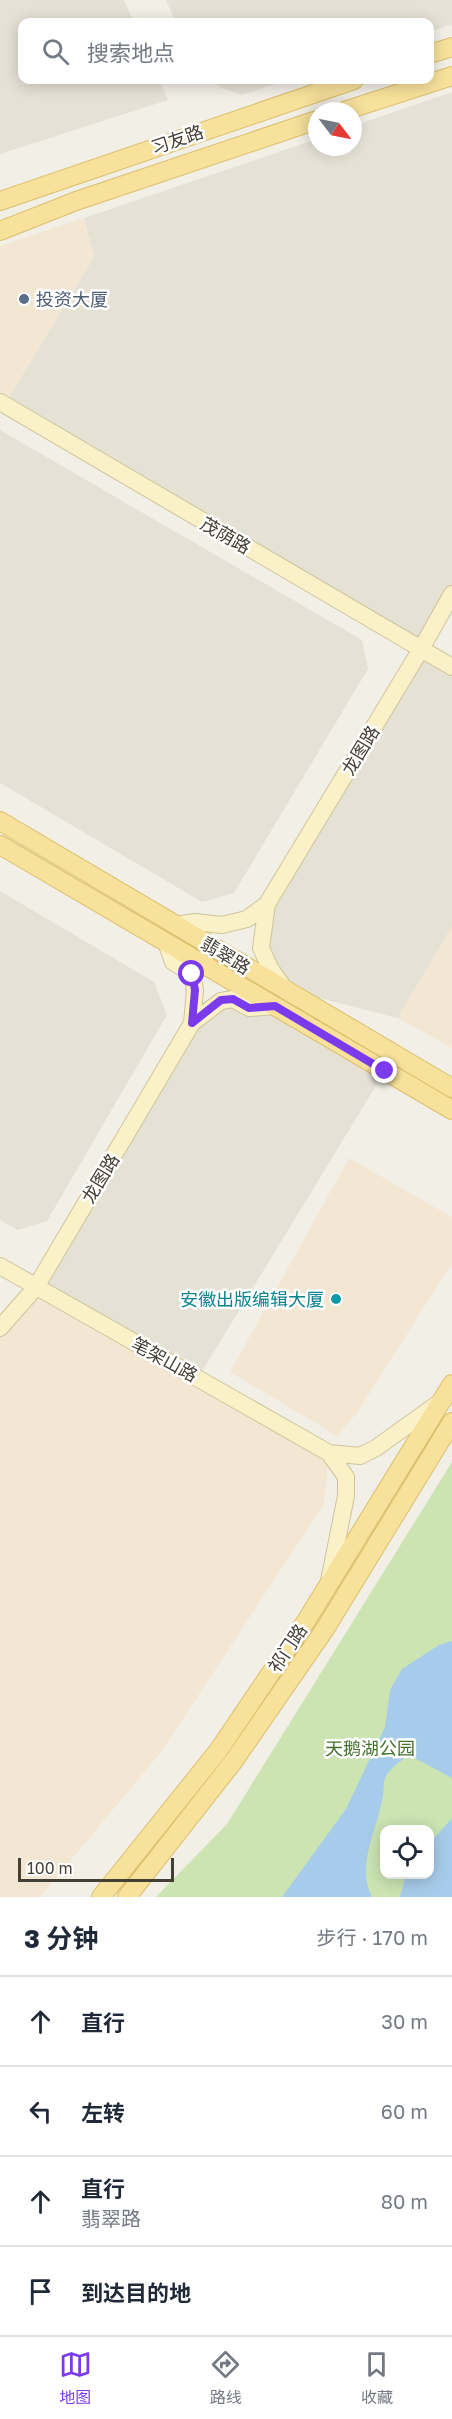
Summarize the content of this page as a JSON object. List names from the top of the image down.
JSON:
{
  "streets": {
    "main road": ["习友路", "翡翠路", "祁门路"],
    "street": ["茂荫路", "龙图路", "笔架山路"]
  },
  "crossings": [
    ["茂荫路", "龙图路"],
    ["龙图路", "笔架山路"]
  ],
  "parks": ["天鹅湖公园"],
  "places": ["投资大厦", "安徽出版编辑大厦"],
  "scale_bar": "100 m",
  "north": "bottom right",
  "page": {
    "search": "搜索地点",
    "scale": "100 m",
    "heading": ["3 分钟", "步行 · 170 m"],
    "list": [
      ["直行", "30 m"],
      ["左转", "60 m"],
      ["直行", "翡翠路", "80 m"],
      "到达目的地"
    ],
    "nav": ["地图", "路线", "收藏"]
  }
}
